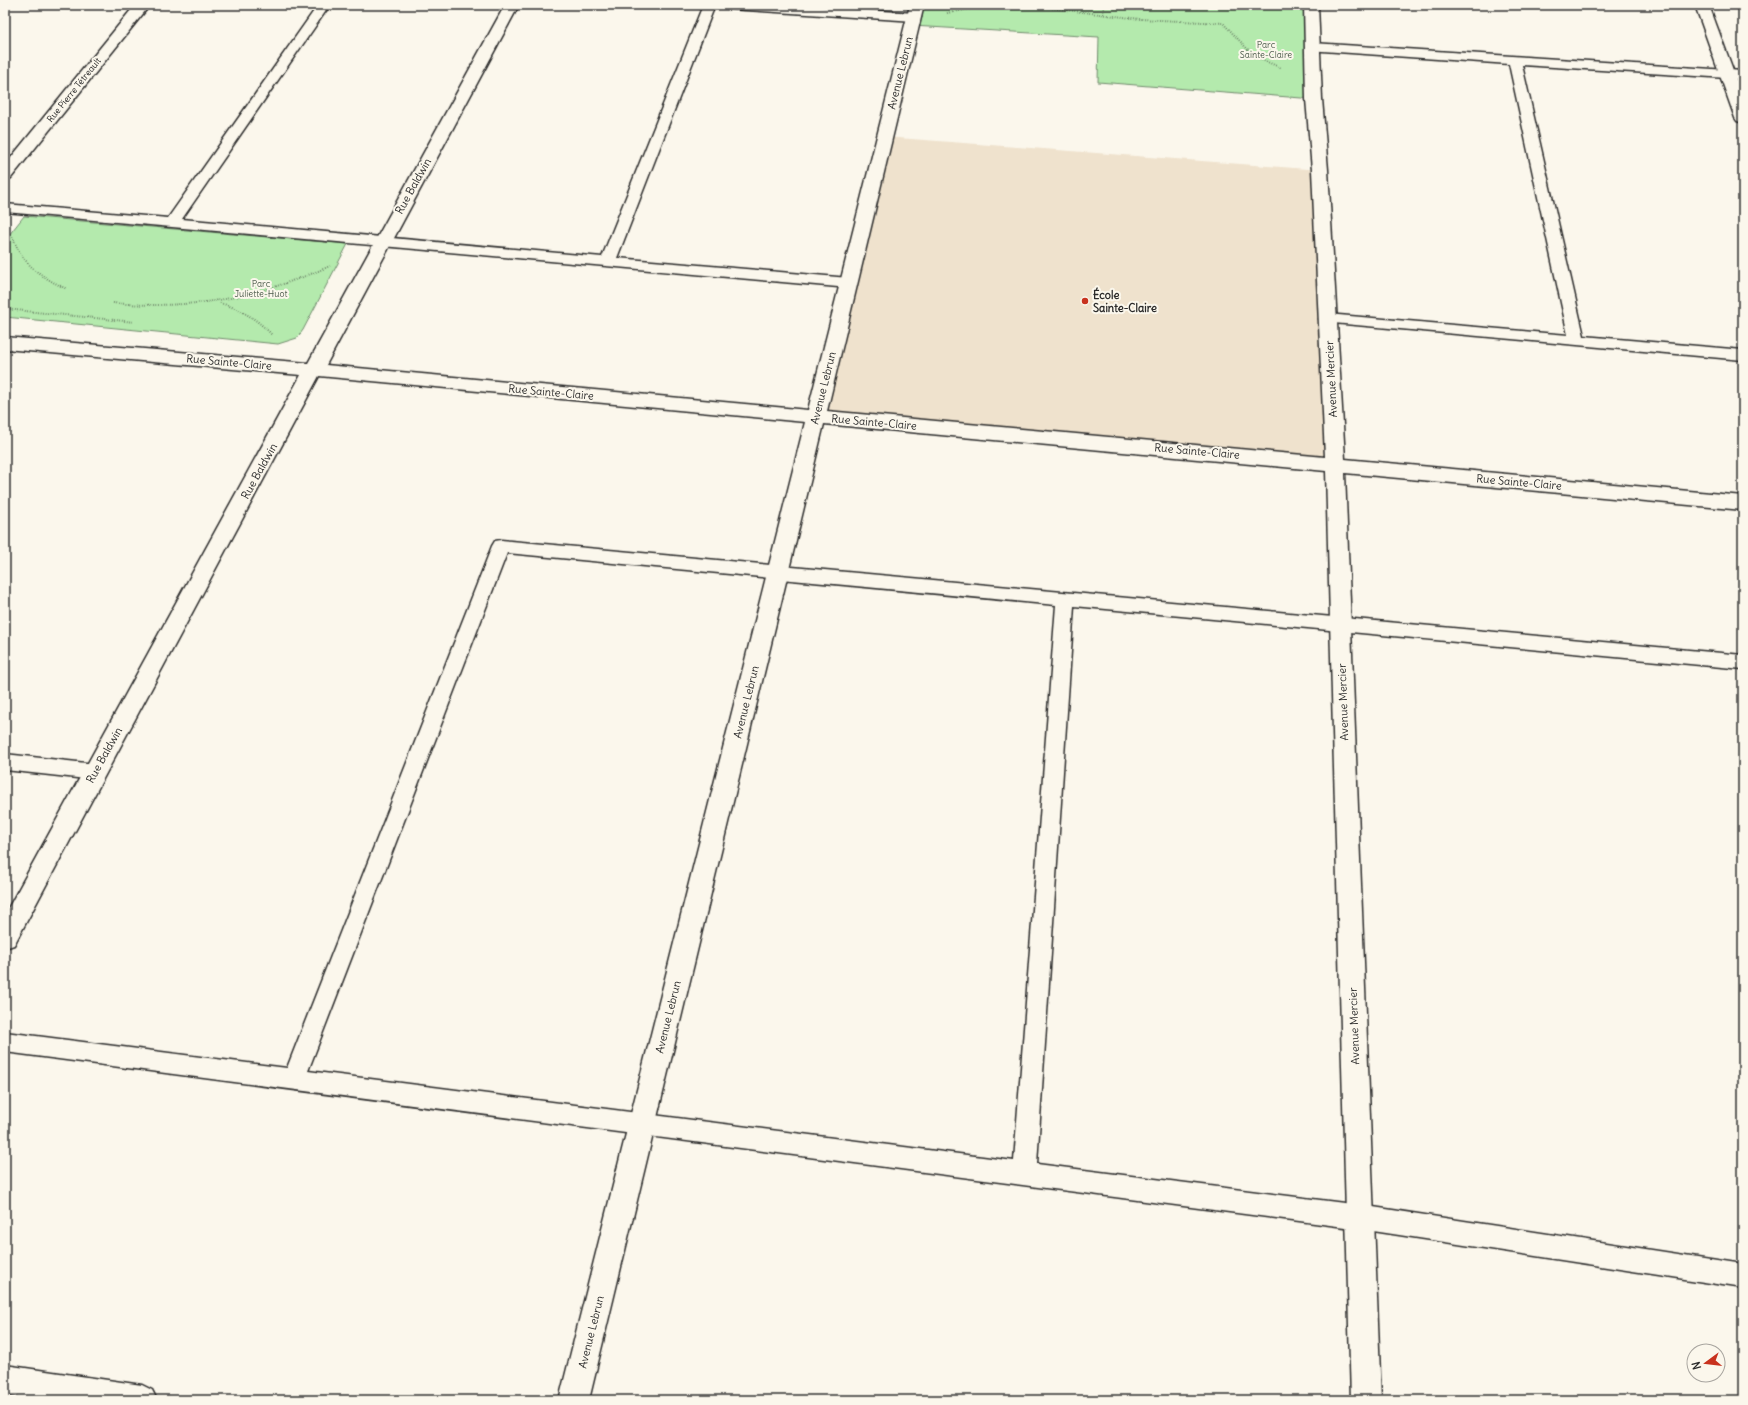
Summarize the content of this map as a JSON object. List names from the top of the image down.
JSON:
{
  "streets": {
    "street": [
      "Avenue Lebrun",
      "Rue Pierre Tétreault",
      "Rue Baldwin",
      "Rue Sainte-Claire",
      "Avenue Mercier"
    ]
  },
  "crossings": [
    ["Avenue Lebrun", "Rue Sainte-Claire"],
    ["Rue Baldwin", "Rue Sainte-Claire"],
    ["Rue Sainte-Claire", "Avenue Mercier"]
  ],
  "parks": ["Parc Sainte-Claire", "Parc Juliette-Huot"],
  "places": ["École Sainte-Claire"],
  "north": "left"
}
